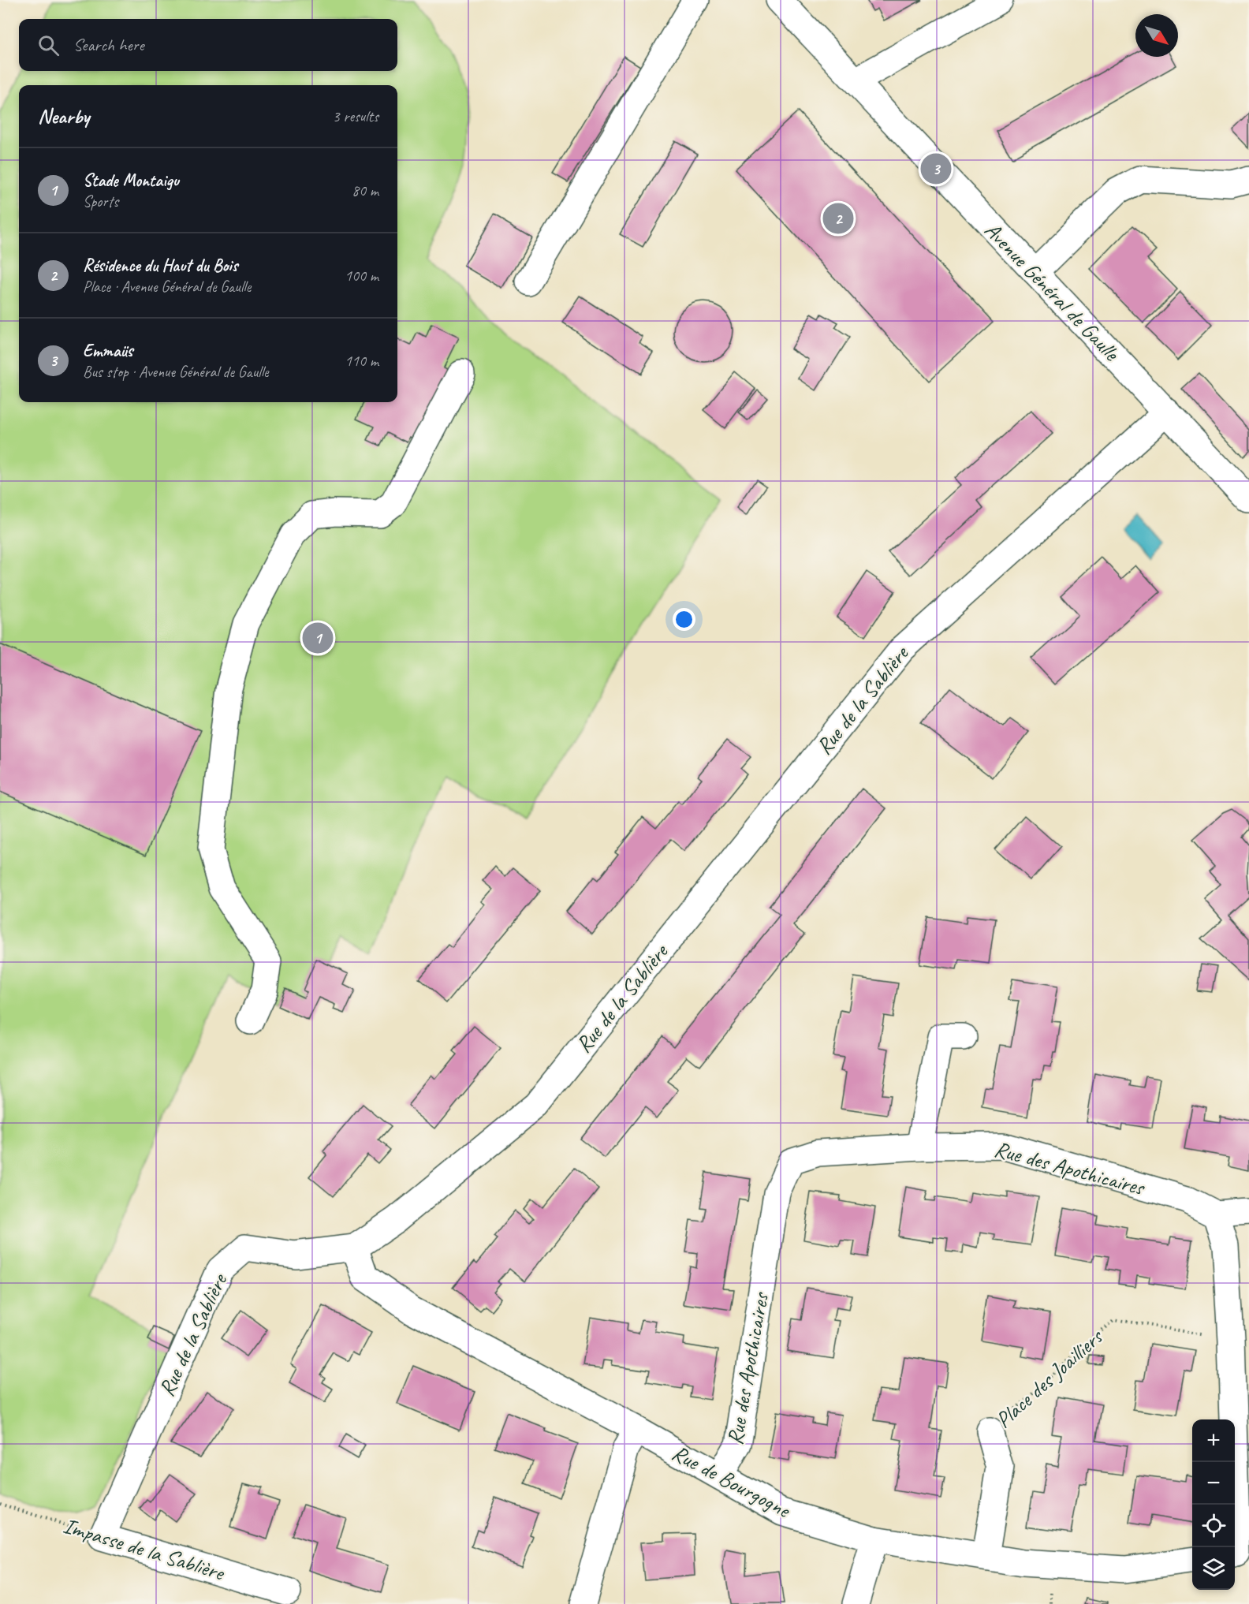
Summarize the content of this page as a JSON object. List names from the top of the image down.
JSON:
{
  "streets": {
    "street": [
      "Avenue Général de Gaulle",
      "Rue de la Sablière",
      "Rue des Apothicaires",
      "Place des Joailliers",
      "Rue de Bourgogne",
      "Impasse de la Sablière"
    ]
  },
  "crossings": [
    ["Avenue Général de Gaulle", "Rue de la Sablière"],
    ["Rue de la Sablière", "Rue de Bourgogne"],
    ["Rue de la Sablière", "Impasse de la Sablière"],
    ["Rue des Apothicaires", "Rue de Bourgogne"],
    ["Place des Joailliers", "Rue de Bourgogne"]
  ],
  "north": "bottom right",
  "page": {
    "search": "Search here",
    "heading": ["Nearby", "3 results"],
    "list": [
      {
        "mark": "1",
        "name": "Stade Montaigu",
        "note": "Sports",
        "value": "80 m"
      },
      {
        "mark": "2",
        "name": "Résidence du Haut du Bois",
        "note": "Place · Avenue Général de Gaulle",
        "value": "100 m"
      },
      {
        "mark": "3",
        "name": "Emmaüs",
        "note": "Bus stop · Avenue Général de Gaulle",
        "value": "110 m"
      }
    ],
    "pins": ["3", "2", "1"],
    "map_buttons": ["+", "−"]
  }
}
